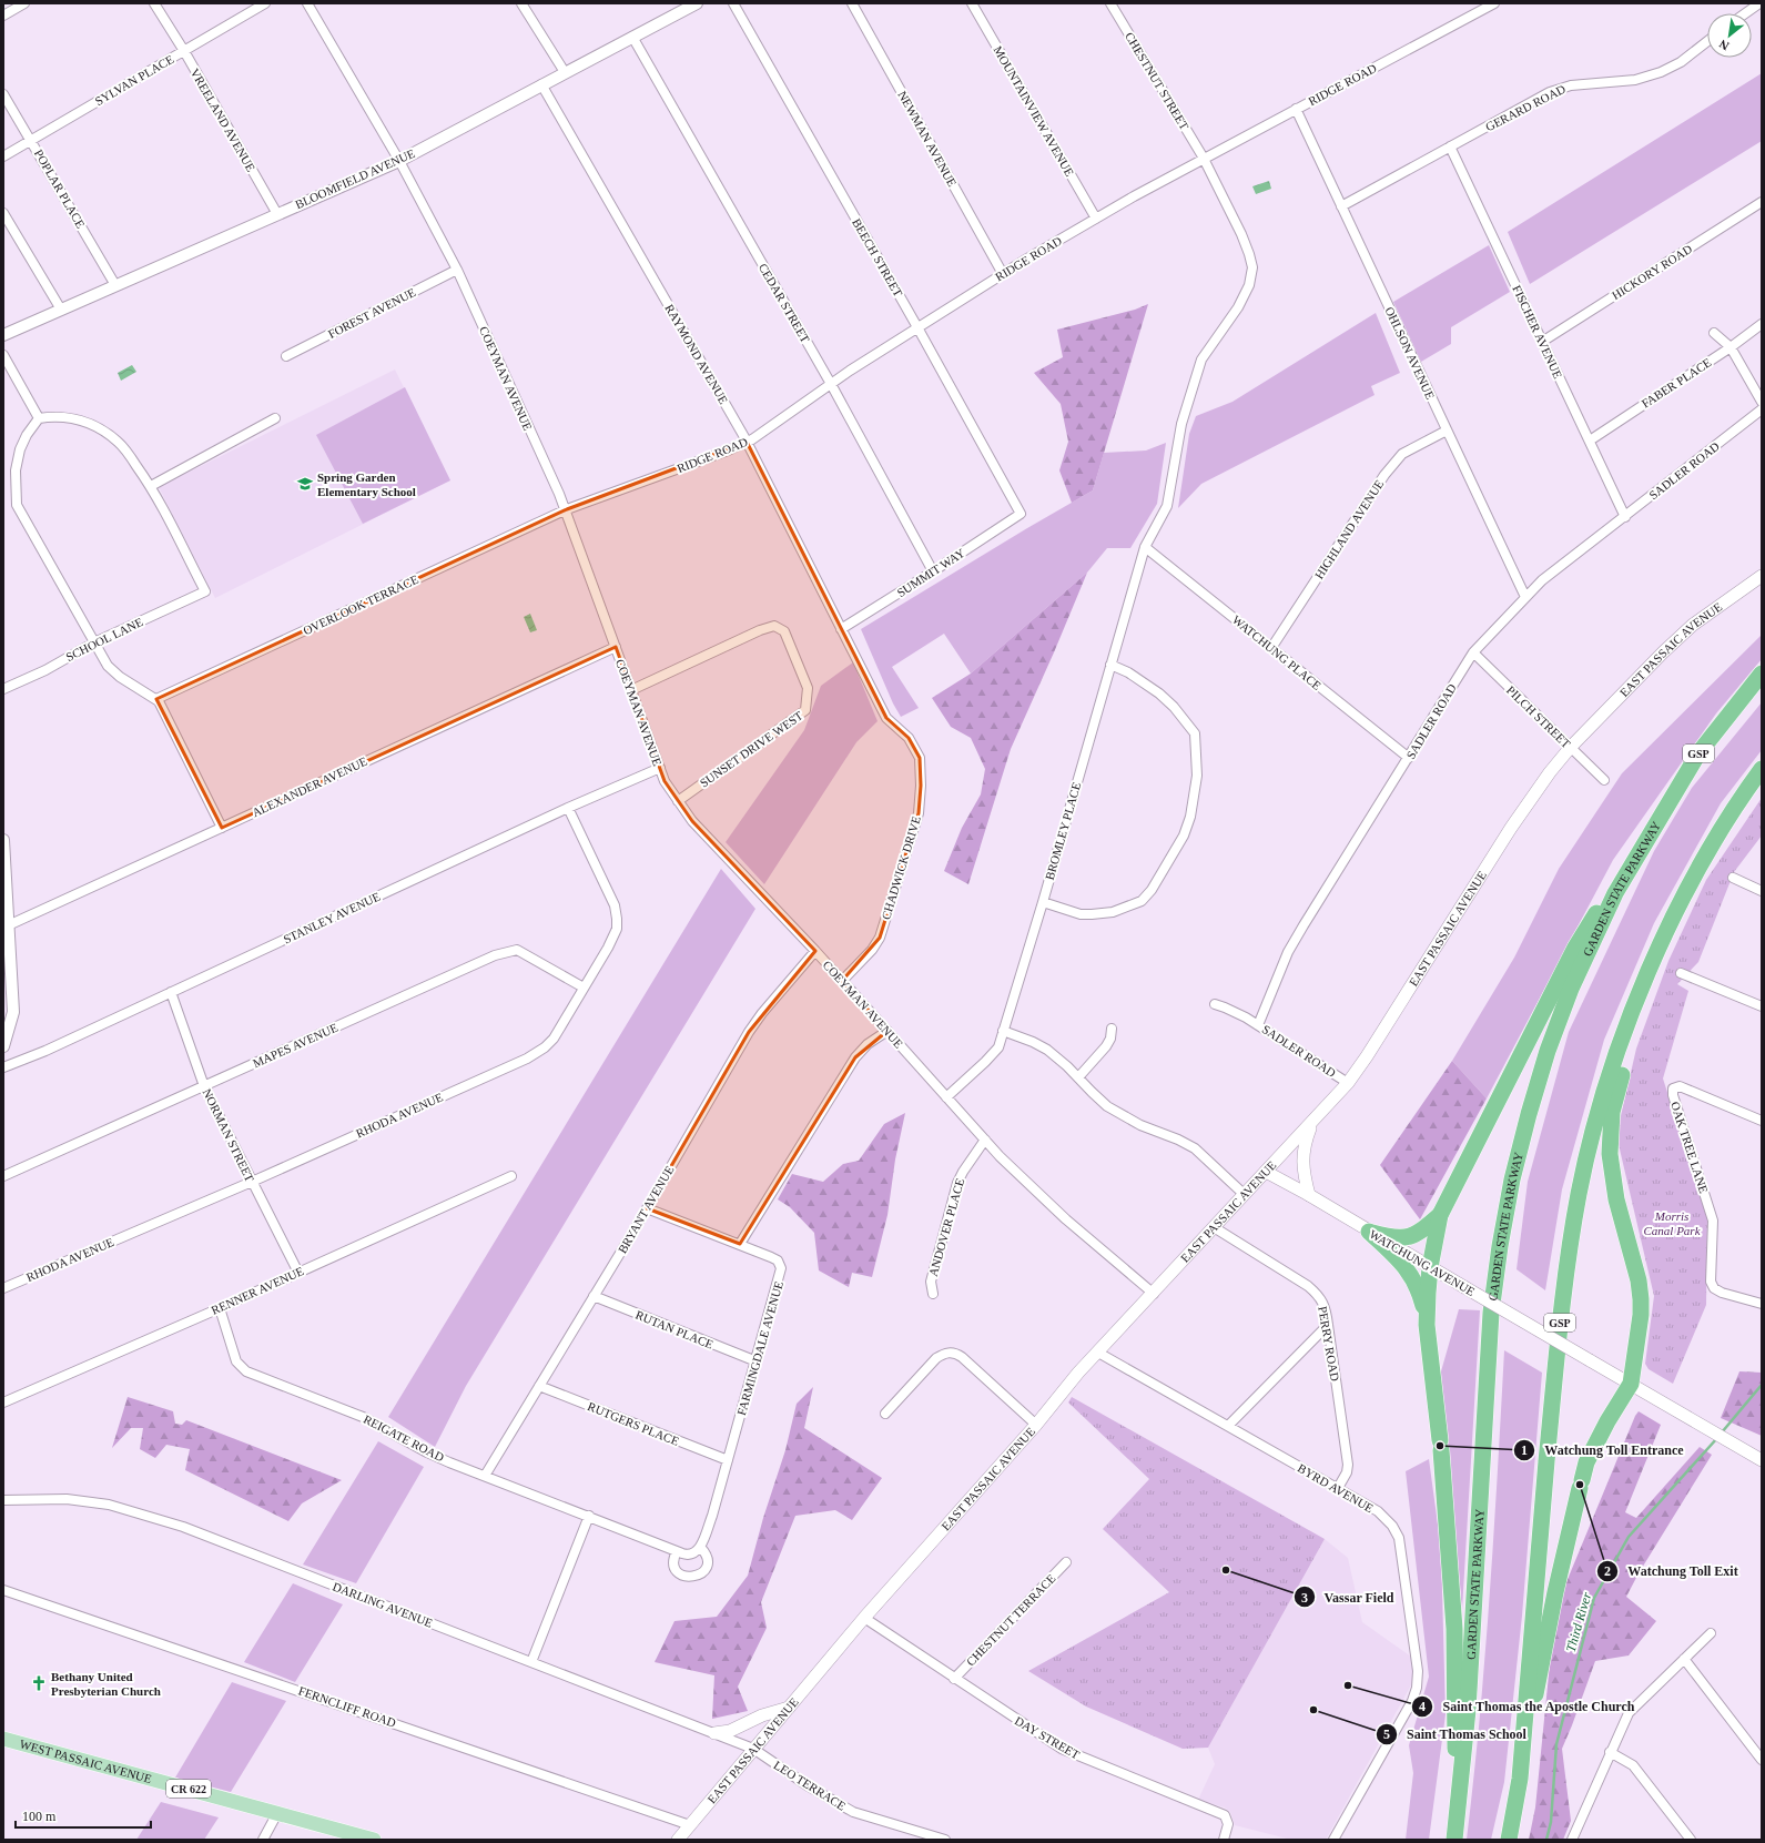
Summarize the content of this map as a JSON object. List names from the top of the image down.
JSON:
{
  "streets": {
    "highway": ["GSP", "GARDEN STATE PARKWAY"],
    "main road": [
      "EAST PASSAIC AVENUE",
      "WATCHUNG AVENUE",
      "WEST PASSAIC AVENUE",
      "CR 622"
    ],
    "street": [
      "SYLVAN PLACE",
      "CHESTNUT STREET",
      "RIDGE ROAD",
      "GERARD ROAD",
      "MOUNTAINVIEW AVENUE",
      "VREELAND AVENUE",
      "NEWMAN AVENUE",
      "BLOOMFIELD AVENUE",
      "POPLAR PLACE",
      "BEECH STREET",
      "HICKORY ROAD",
      "CEDAR STREET",
      "FOREST AVENUE",
      "FISCHER AVENUE",
      "OHLSON AVENUE",
      "RAYMOND AVENUE",
      "COEYMAN AVENUE",
      "FABER PLACE",
      "SADLER ROAD",
      "HIGHLAND AVENUE",
      "SUMMIT WAY",
      "OVERLOOK TERRACE",
      "SCHOOL LANE",
      "WATCHUNG PLACE",
      "PILCH STREET",
      "SUNSET DRIVE WEST",
      "ALEXANDER AVENUE",
      "BROMLEY PLACE",
      "CHADWICK DRIVE",
      "STANLEY AVENUE",
      "MAPES AVENUE",
      "RHODA AVENUE",
      "NORMAN STREET",
      "OAK TREE LANE",
      "BRYANT AVENUE",
      "ANDOVER PLACE",
      "RENNER AVENUE",
      "RUTAN PLACE",
      "PERRY ROAD",
      "FARMINGDALE AVENUE",
      "RUTGERS PLACE",
      "REIGATE ROAD",
      "BYRD AVENUE",
      "DARLING AVENUE",
      "CHESTNUT TERRACE",
      "FERNCLIFF ROAD",
      "DAY STREET",
      "LEO TERRACE"
    ]
  },
  "crossings": [
    ["SYLVAN PLACE", "VREELAND AVENUE"],
    ["SYLVAN PLACE", "POPLAR PLACE"],
    ["CHESTNUT STREET", "RIDGE ROAD"],
    ["CHESTNUT STREET", "WATCHUNG PLACE"],
    ["CHESTNUT STREET", "BROMLEY PLACE"],
    ["RIDGE ROAD", "MOUNTAINVIEW AVENUE"],
    ["RIDGE ROAD", "NEWMAN AVENUE"],
    ["RIDGE ROAD", "BEECH STREET"],
    ["RIDGE ROAD", "CEDAR STREET"],
    ["RIDGE ROAD", "OHLSON AVENUE"],
    ["RIDGE ROAD", "RAYMOND AVENUE"],
    ["RIDGE ROAD", "COEYMAN AVENUE"],
    ["RIDGE ROAD", "OVERLOOK TERRACE"],
    ["GERARD ROAD", "FISCHER AVENUE"],
    ["GERARD ROAD", "OHLSON AVENUE"],
    ["VREELAND AVENUE", "BLOOMFIELD AVENUE"],
    ["BLOOMFIELD AVENUE", "POPLAR PLACE"],
    ["BLOOMFIELD AVENUE", "CEDAR STREET"],
    ["BLOOMFIELD AVENUE", "RAYMOND AVENUE"],
    ["BLOOMFIELD AVENUE", "COEYMAN AVENUE"],
    ["BEECH STREET", "SUMMIT WAY"],
    ["HICKORY ROAD", "FISCHER AVENUE"],
    ["CEDAR STREET", "SUMMIT WAY"],
    ["FOREST AVENUE", "COEYMAN AVENUE"],
    ["FISCHER AVENUE", "FABER PLACE"],
    ["FISCHER AVENUE", "SADLER ROAD"],
    ["OHLSON AVENUE", "SADLER ROAD"],
    ["OHLSON AVENUE", "HIGHLAND AVENUE"],
    ["RAYMOND AVENUE", "SUMMIT WAY"],
    ["RAYMOND AVENUE", "CHADWICK DRIVE"],
    ["COEYMAN AVENUE", "OVERLOOK TERRACE"],
    ["COEYMAN AVENUE", "EAST PASSAIC AVENUE"],
    ["COEYMAN AVENUE", "SUNSET DRIVE WEST"],
    ["COEYMAN AVENUE", "ALEXANDER AVENUE"],
    ["COEYMAN AVENUE", "BROMLEY PLACE"],
    ["COEYMAN AVENUE", "CHADWICK DRIVE"],
    ["COEYMAN AVENUE", "STANLEY AVENUE"],
    ["COEYMAN AVENUE", "BRYANT AVENUE"],
    ["COEYMAN AVENUE", "ANDOVER PLACE"],
    ["SADLER ROAD", "EAST PASSAIC AVENUE"],
    ["SADLER ROAD", "WATCHUNG PLACE"],
    ["SADLER ROAD", "PILCH STREET"],
    ["HIGHLAND AVENUE", "WATCHUNG PLACE"],
    ["SUMMIT WAY", "CHADWICK DRIVE"],
    ["EAST PASSAIC AVENUE", "PILCH STREET"],
    ["EAST PASSAIC AVENUE", "WATCHUNG AVENUE"],
    ["EAST PASSAIC AVENUE", "PERRY ROAD"],
    ["EAST PASSAIC AVENUE", "BYRD AVENUE"],
    ["EAST PASSAIC AVENUE", "DARLING AVENUE"],
    ["EAST PASSAIC AVENUE", "FERNCLIFF ROAD"],
    ["EAST PASSAIC AVENUE", "DAY STREET"],
    ["EAST PASSAIC AVENUE", "LEO TERRACE"],
    ["WATCHUNG PLACE", "BROMLEY PLACE"],
    ["STANLEY AVENUE", "RHODA AVENUE"],
    ["STANLEY AVENUE", "NORMAN STREET"],
    ["MAPES AVENUE", "RHODA AVENUE"],
    ["MAPES AVENUE", "NORMAN STREET"],
    ["RHODA AVENUE", "NORMAN STREET"],
    ["NORMAN STREET", "RENNER AVENUE"],
    ["BRYANT AVENUE", "RUTAN PLACE"],
    ["BRYANT AVENUE", "FARMINGDALE AVENUE"],
    ["BRYANT AVENUE", "RUTGERS PLACE"],
    ["BRYANT AVENUE", "REIGATE ROAD"],
    ["RENNER AVENUE", "REIGATE ROAD"],
    ["RUTAN PLACE", "FARMINGDALE AVENUE"],
    ["PERRY ROAD", "BYRD AVENUE"],
    ["FARMINGDALE AVENUE", "RUTGERS PLACE"],
    ["FARMINGDALE AVENUE", "REIGATE ROAD"],
    ["DARLING AVENUE", "LEO TERRACE"],
    ["CHESTNUT TERRACE", "DAY STREET"]
  ],
  "water": ["Third River"],
  "parks": ["Morris Canal Park"],
  "places": {
    "school or university": ["Spring Garden Elementary School"],
    "other": [
      "Watchung Toll Entrance",
      "Watchung Toll Exit",
      "Vassar Field",
      "Saint Thomas the Apostle Church",
      "Saint Thomas School"
    ],
    "church": ["Bethany United Presbyterian Church"]
  },
  "scale_bar": "100 m",
  "north": "bottom left"
}
